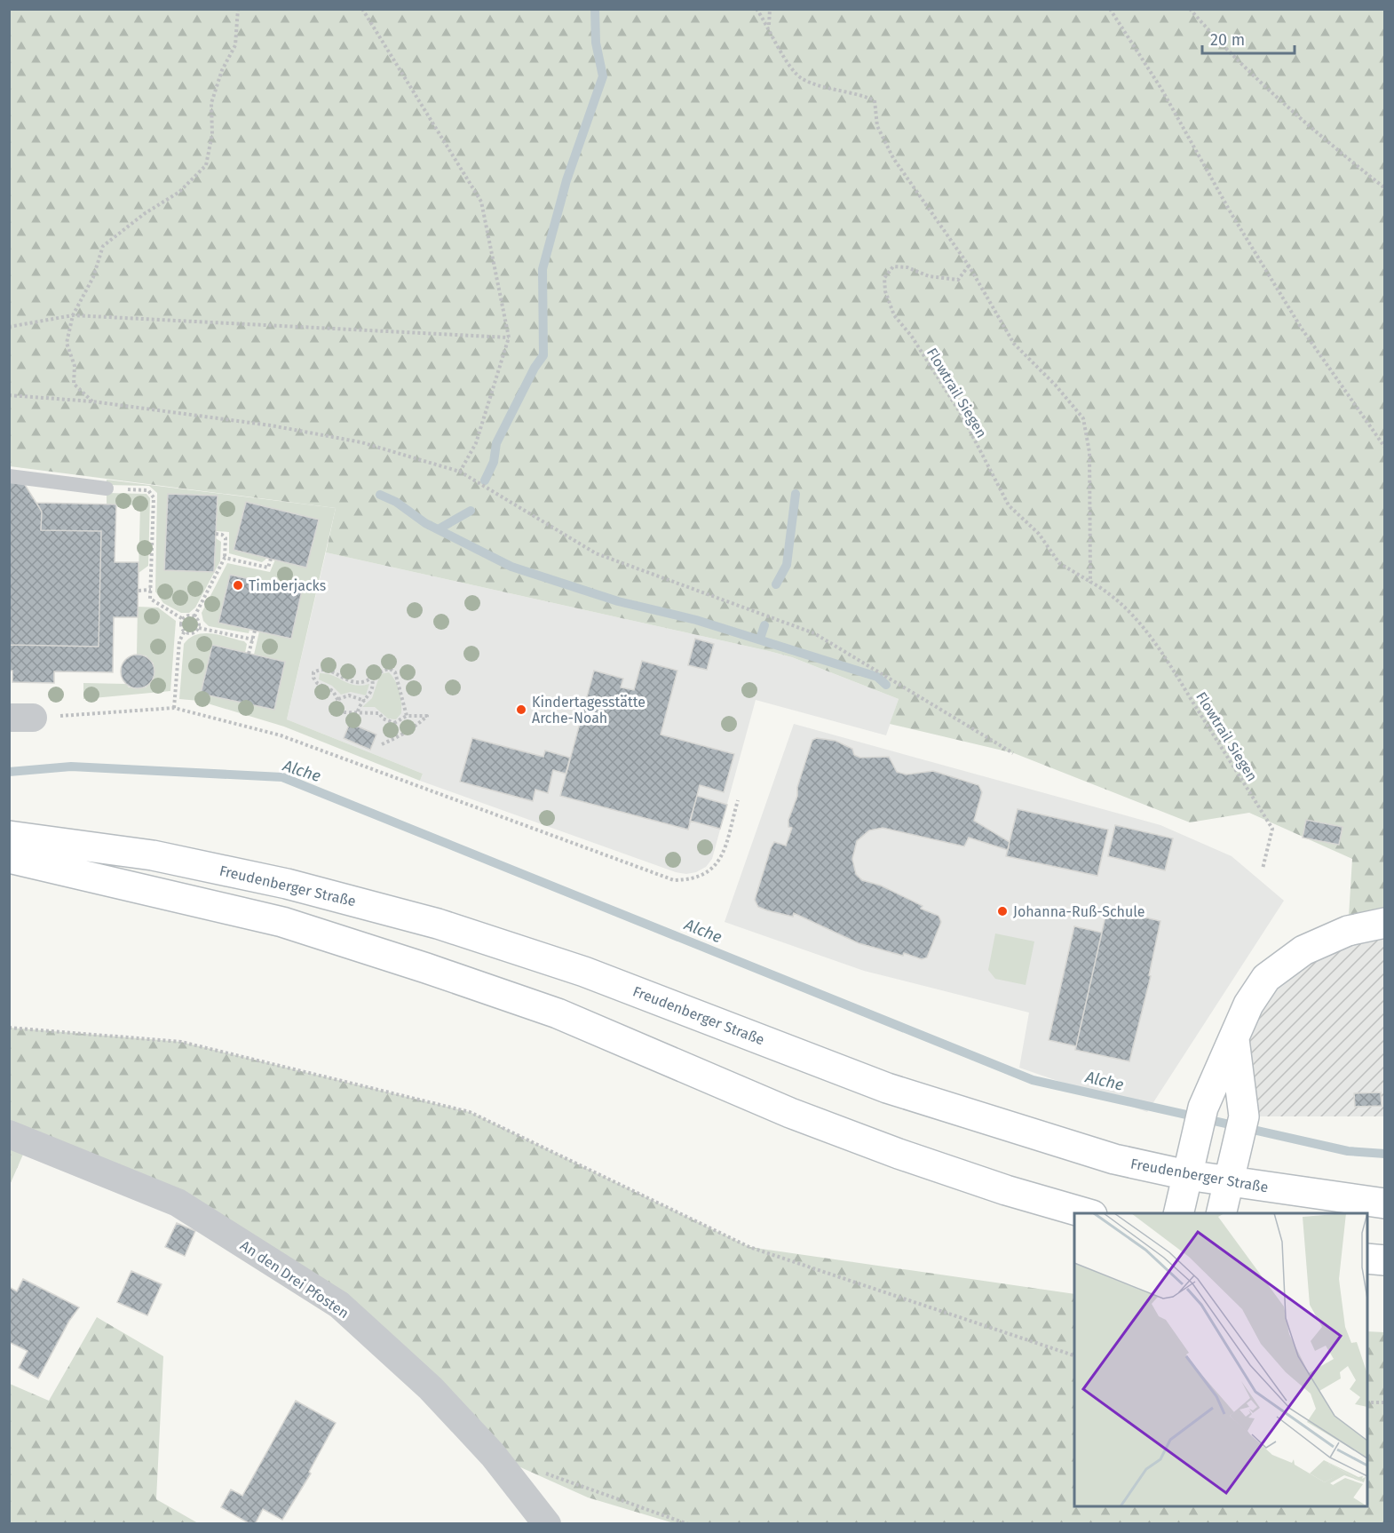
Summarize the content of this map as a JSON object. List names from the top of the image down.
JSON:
{
  "streets": {
    "main road": ["Freudenberger Straße"],
    "street": ["An den Drei Pfosten"],
    "path": ["Flowtrail Siegen"]
  },
  "water": ["Alche"],
  "places": ["Timberjacks", "Kindertagesstätte Arche-Noah", "Johanna-Ruß-Schule"],
  "scale_bar": "20 m"
}
